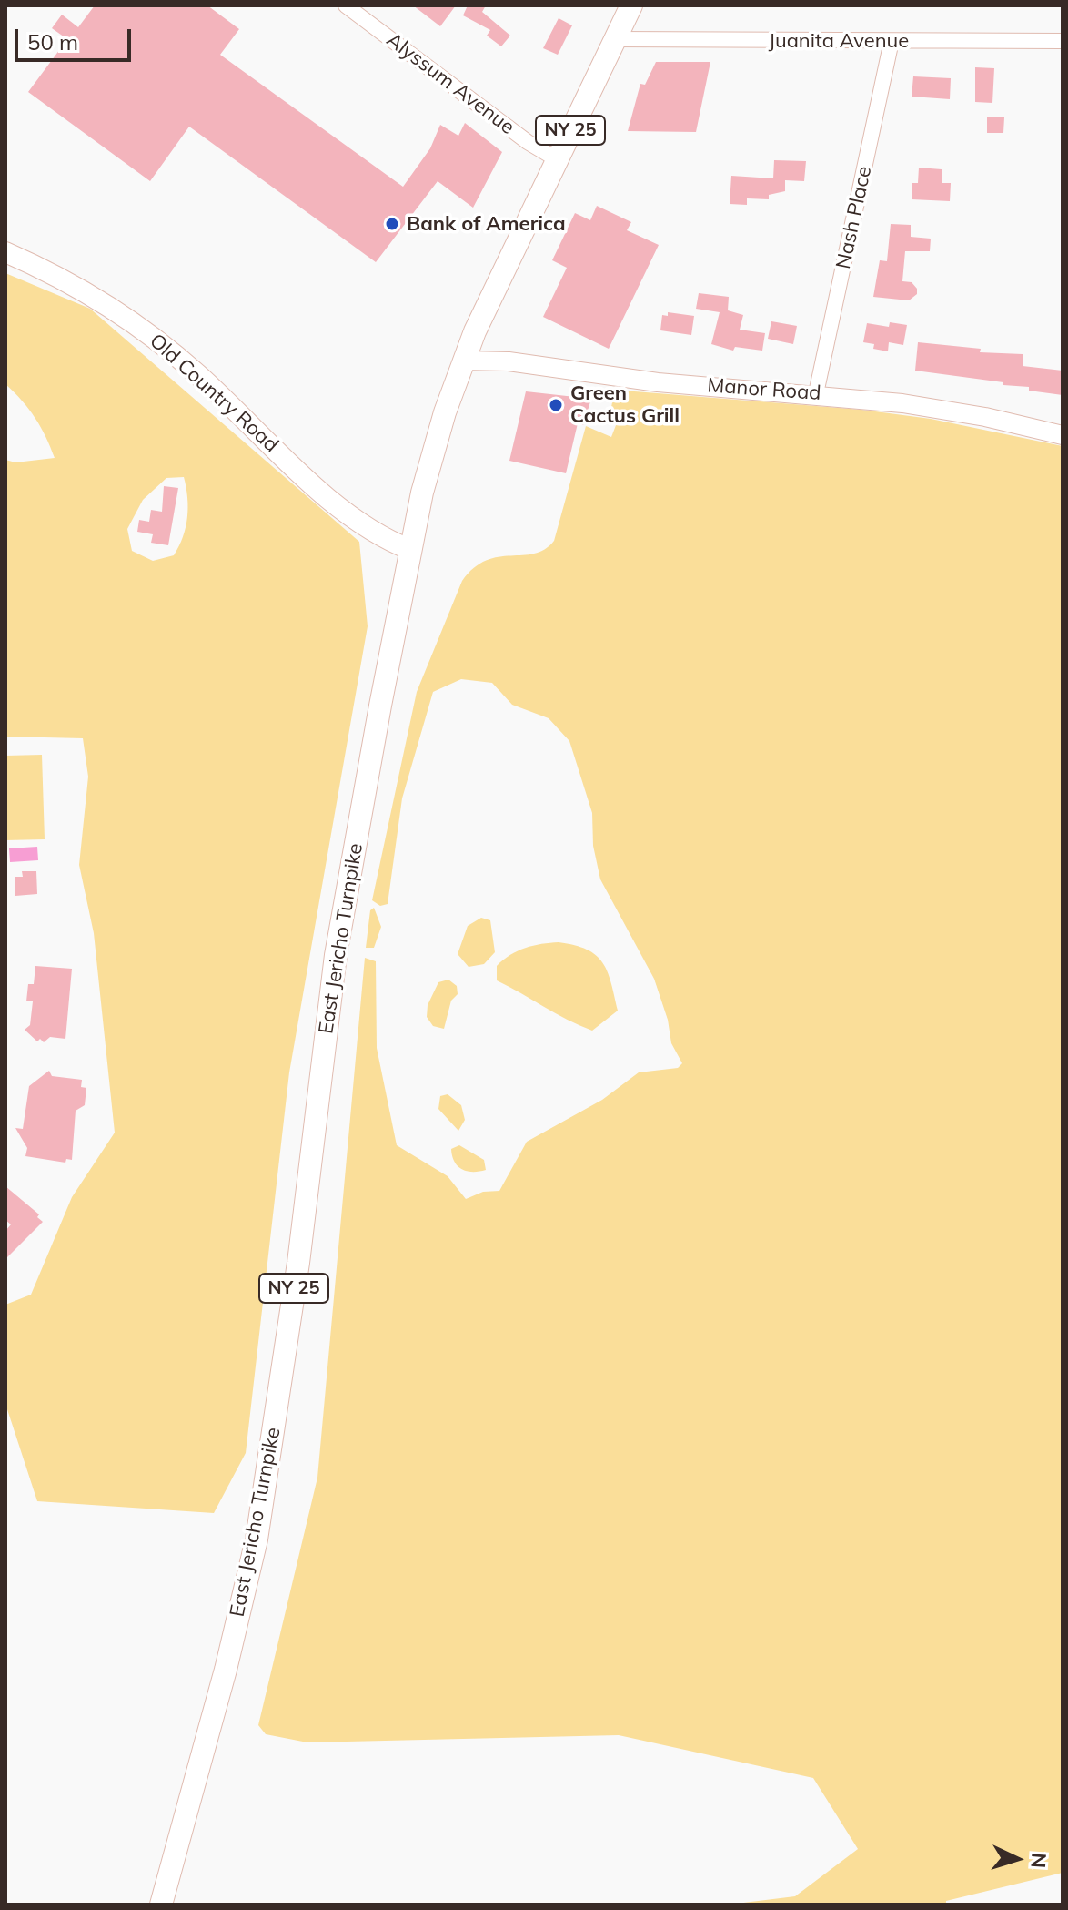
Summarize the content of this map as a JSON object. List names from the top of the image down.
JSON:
{
  "streets": {
    "main road": ["NY 25", "Old Country Road", "East Jericho Turnpike"],
    "street": [
      "Juanita Avenue",
      "Alyssum Avenue",
      "Nash Place",
      "Manor Road"
    ]
  },
  "crossings": [
    ["Juanita Avenue", "Nash Place"],
    ["Juanita Avenue", "East Jericho Turnpike"],
    ["Alyssum Avenue", "East Jericho Turnpike"],
    ["Nash Place", "Manor Road"],
    ["Manor Road", "East Jericho Turnpike"],
    ["Old Country Road", "East Jericho Turnpike"]
  ],
  "places": ["Bank of America", "Green Cactus Grill"],
  "scale_bar": "50 m",
  "north": "right"
}
